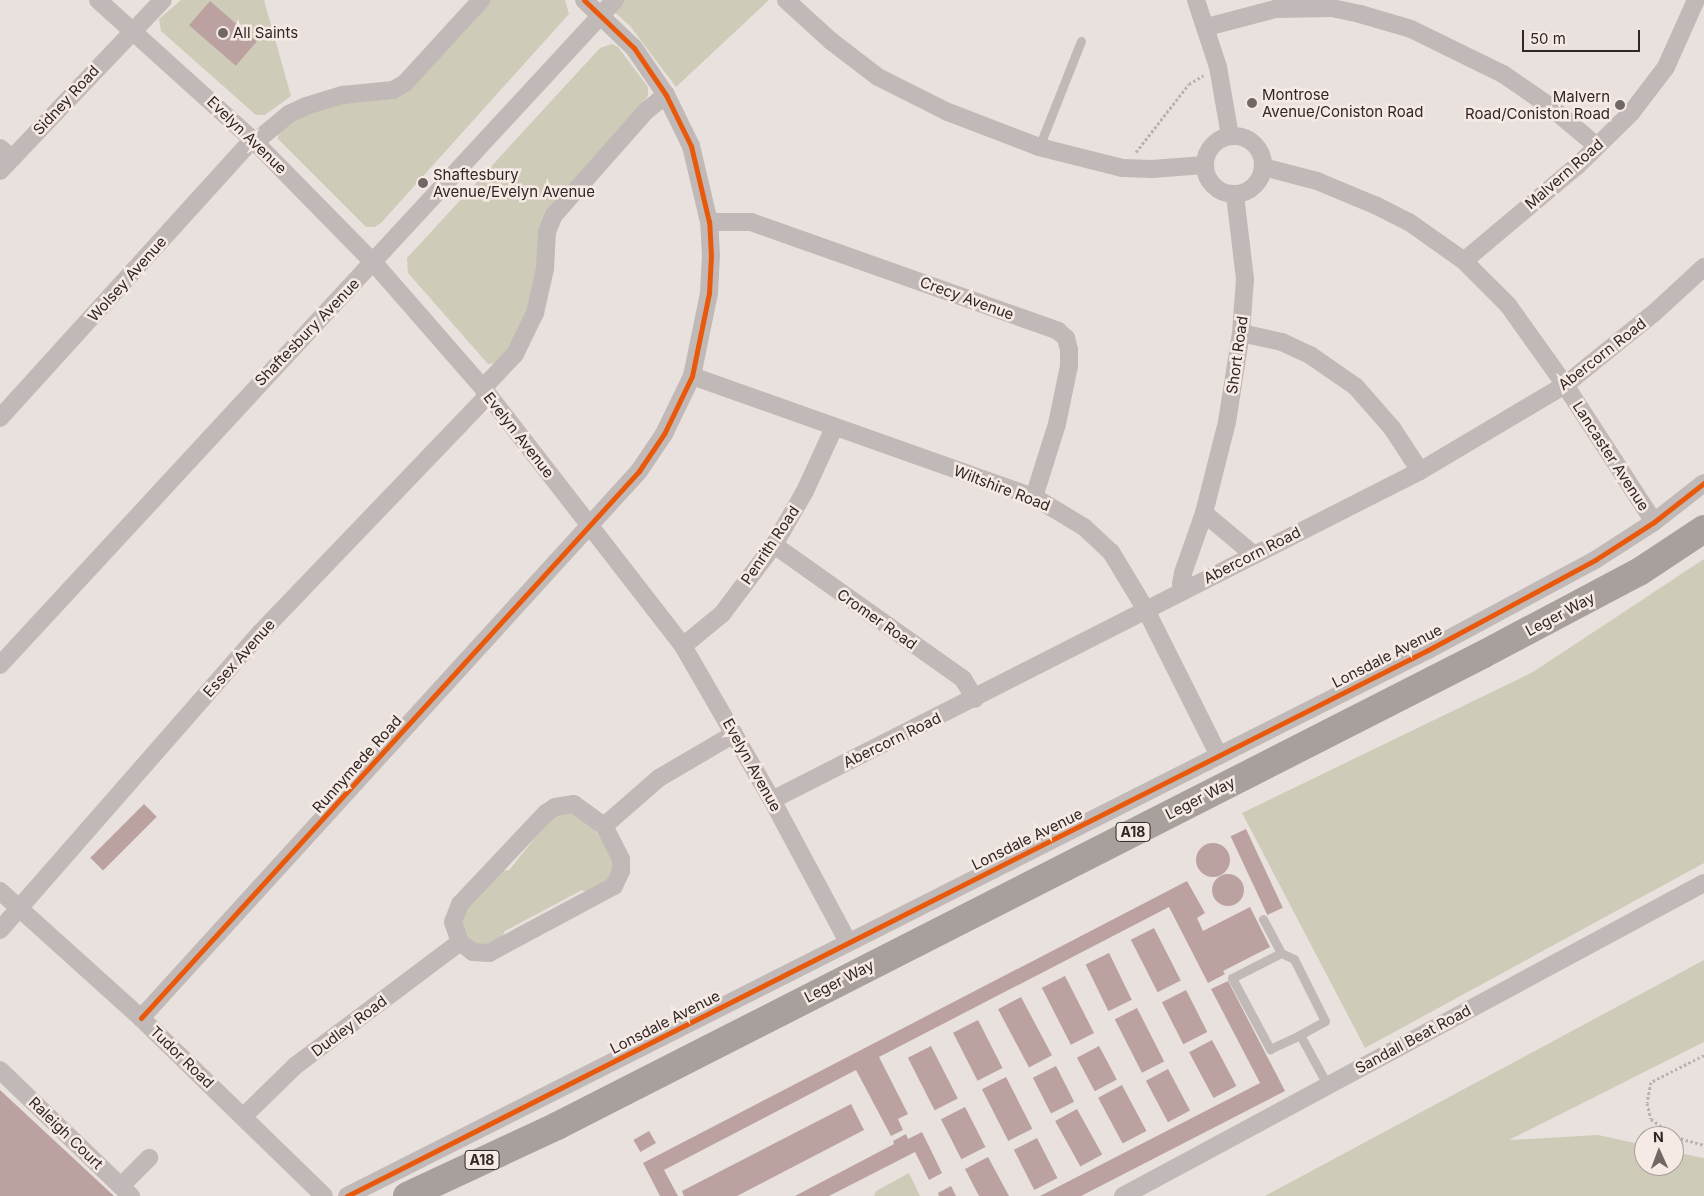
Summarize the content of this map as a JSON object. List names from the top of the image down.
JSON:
{
  "streets": {
    "highway": ["Leger Way", "A18"],
    "street": [
      "Sidney Road",
      "Evelyn Avenue",
      "Malvern Road",
      "Wolsey Avenue",
      "Crecy Avenue",
      "Shaftesbury Avenue",
      "Abercorn Road",
      "Short Road",
      "Lancaster Avenue",
      "Wiltshire Road",
      "Penrith Road",
      "Cromer Road",
      "Lonsdale Avenue",
      "Essex Avenue",
      "Runnymede Road",
      "Dudley Road",
      "Sandall Beat Road",
      "Tudor Road",
      "Raleigh Court"
    ]
  },
  "crossings": [
    ["Sidney Road", "Evelyn Avenue"],
    ["Evelyn Avenue", "Wolsey Avenue"],
    ["Evelyn Avenue", "Shaftesbury Avenue"],
    ["Evelyn Avenue", "Abercorn Road"],
    ["Evelyn Avenue", "Penrith Road"],
    ["Evelyn Avenue", "Lonsdale Avenue"],
    ["Evelyn Avenue", "Essex Avenue"],
    ["Evelyn Avenue", "Runnymede Road"],
    ["Malvern Road", "Lancaster Avenue"],
    ["Crecy Avenue", "Wiltshire Road"],
    ["Crecy Avenue", "Runnymede Road"],
    ["Shaftesbury Avenue", "Runnymede Road"],
    ["Abercorn Road", "Short Road"],
    ["Abercorn Road", "Lancaster Avenue"],
    ["Abercorn Road", "Wiltshire Road"],
    ["Abercorn Road", "Cromer Road"],
    ["Short Road", "Lancaster Avenue"],
    ["Lancaster Avenue", "Lonsdale Avenue"],
    ["Wiltshire Road", "Penrith Road"],
    ["Wiltshire Road", "Lonsdale Avenue"],
    ["Wiltshire Road", "Runnymede Road"],
    ["Penrith Road", "Cromer Road"],
    ["Essex Avenue", "Runnymede Road"],
    ["Essex Avenue", "Tudor Road"],
    ["Runnymede Road", "Tudor Road"],
    ["Dudley Road", "Tudor Road"]
  ],
  "places": [
    "All Saints",
    "Montrose Avenue/Coniston Road",
    "Malvern Road/Coniston Road",
    "Shaftesbury Avenue/Evelyn Avenue"
  ],
  "scale_bar": "50 m",
  "north": "top"
}
